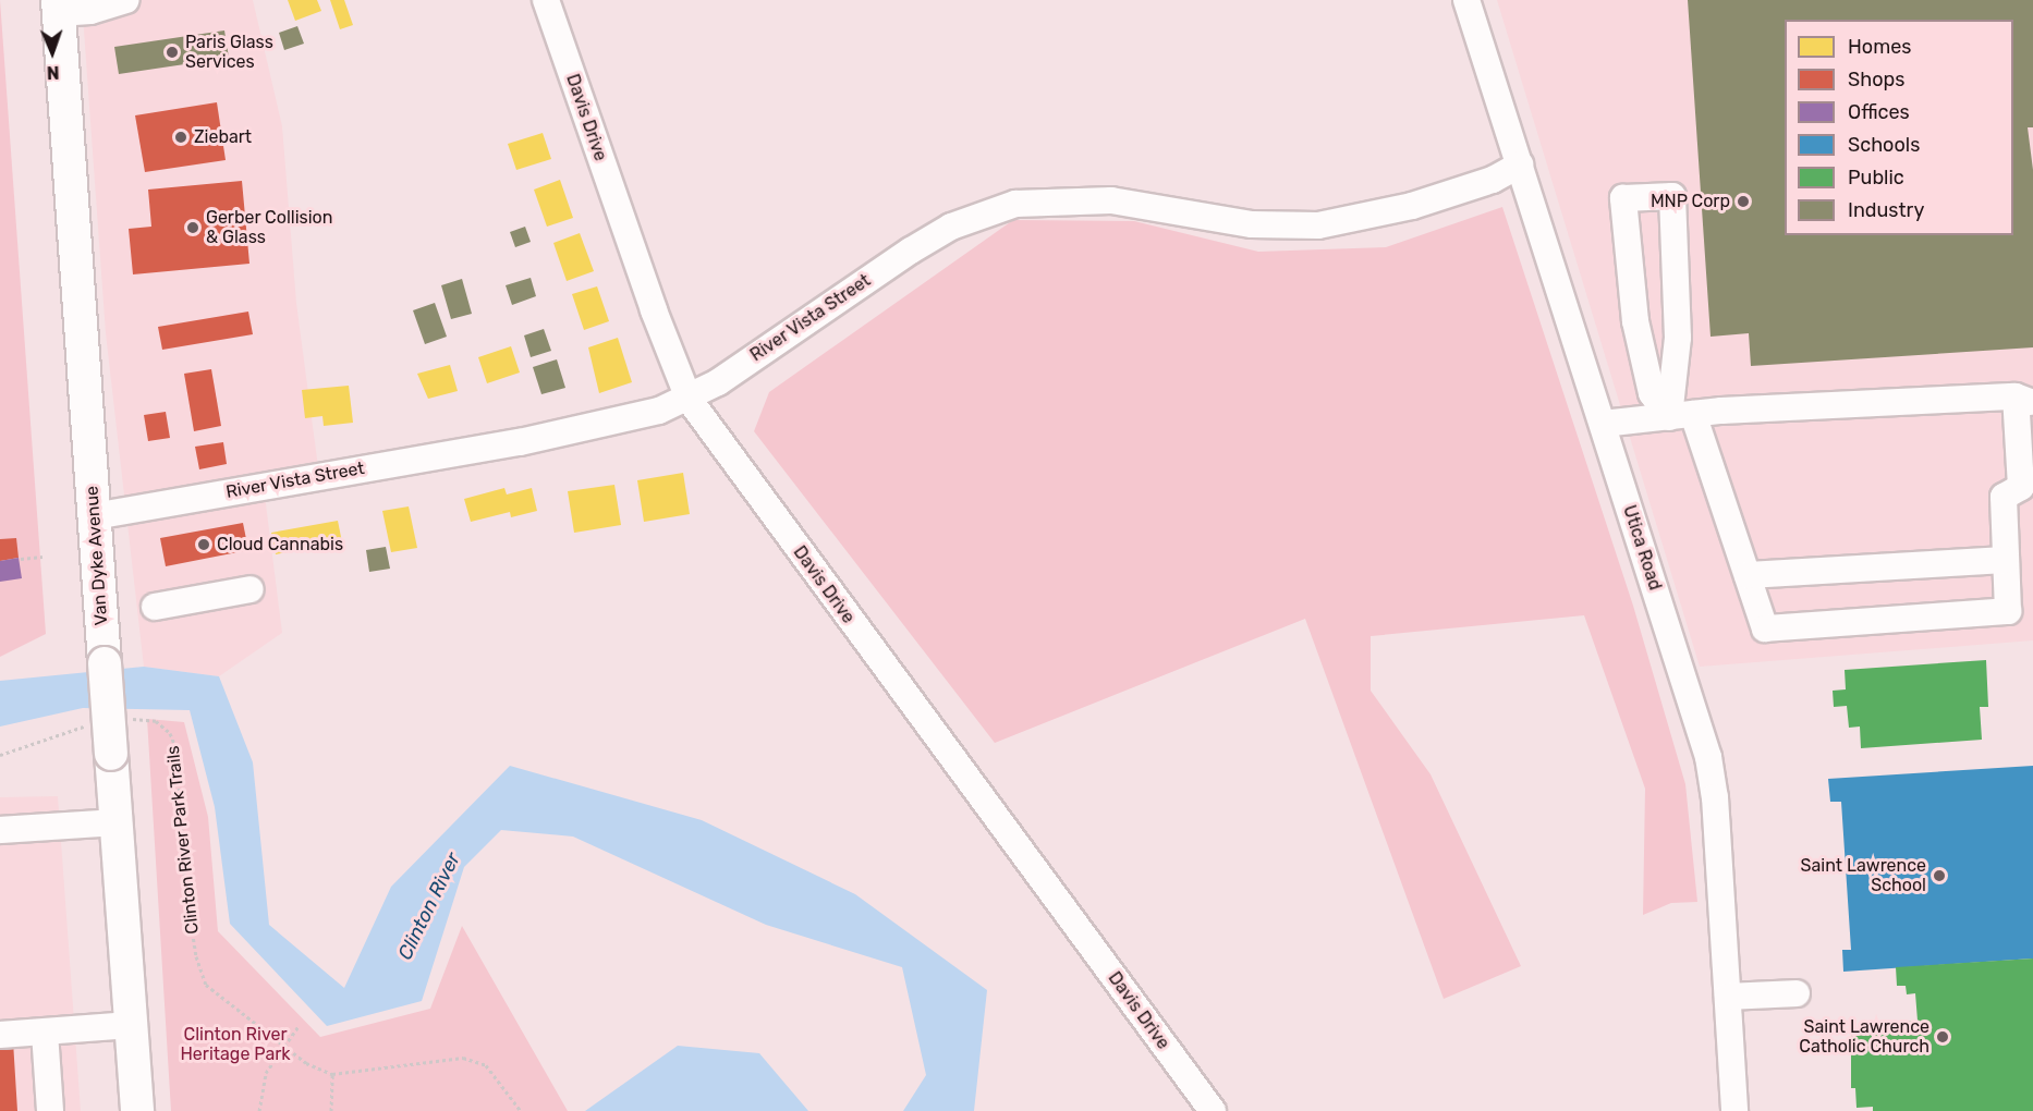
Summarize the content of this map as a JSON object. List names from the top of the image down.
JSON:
{
  "streets": {
    "main road": ["Van Dyke Avenue"],
    "street": ["Davis Drive", "River Vista Street", "Utica Road"],
    "path": ["Clinton River Park Trails"]
  },
  "crossings": [
    ["Davis Drive", "River Vista Street"],
    ["River Vista Street", "Utica Road"],
    ["River Vista Street", "Van Dyke Avenue"]
  ],
  "water": ["Clinton River"],
  "parks": ["Clinton River Heritage Park"],
  "places": [
    "Paris Glass Services",
    "Ziebart",
    "MNP Corp",
    "Gerber Collision & Glass",
    "Cloud Cannabis",
    "Saint Lawrence School",
    "Saint Lawrence Catholic Church"
  ],
  "legend": [
    "Homes",
    "Shops",
    "Offices",
    "Schools",
    "Public",
    "Industry"
  ],
  "north": "bottom"
}
